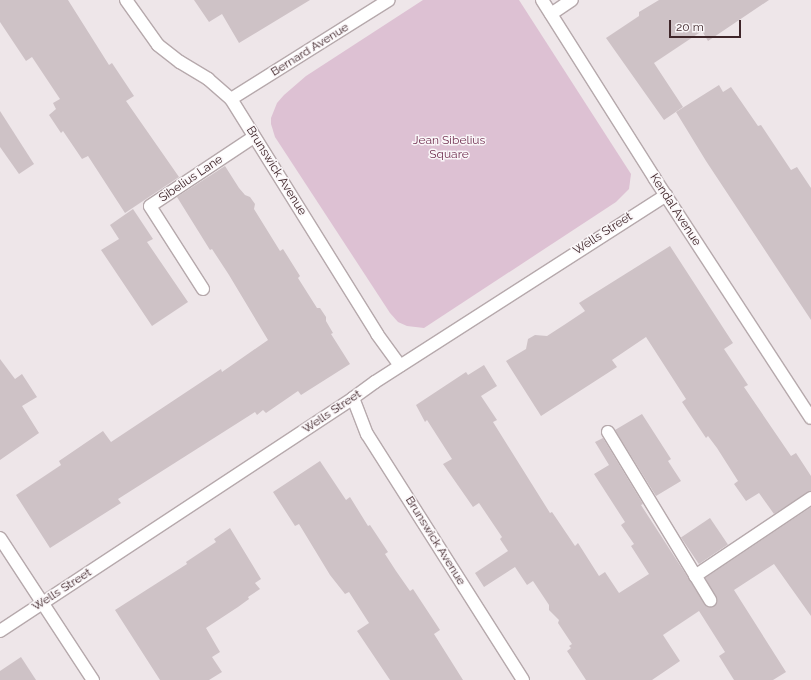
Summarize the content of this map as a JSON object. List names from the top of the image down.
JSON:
{
  "streets": {
    "street": [
      "Bernard Avenue",
      "Brunswick Avenue",
      "Sibelius Lane",
      "Kendal Avenue",
      "Wells Street"
    ]
  },
  "crossings": [
    ["Bernard Avenue", "Brunswick Avenue"],
    ["Brunswick Avenue", "Sibelius Lane"],
    ["Brunswick Avenue", "Wells Street"],
    ["Kendal Avenue", "Wells Street"]
  ],
  "parks": ["Jean Sibelius Square"],
  "scale_bar": "20 m"
}
